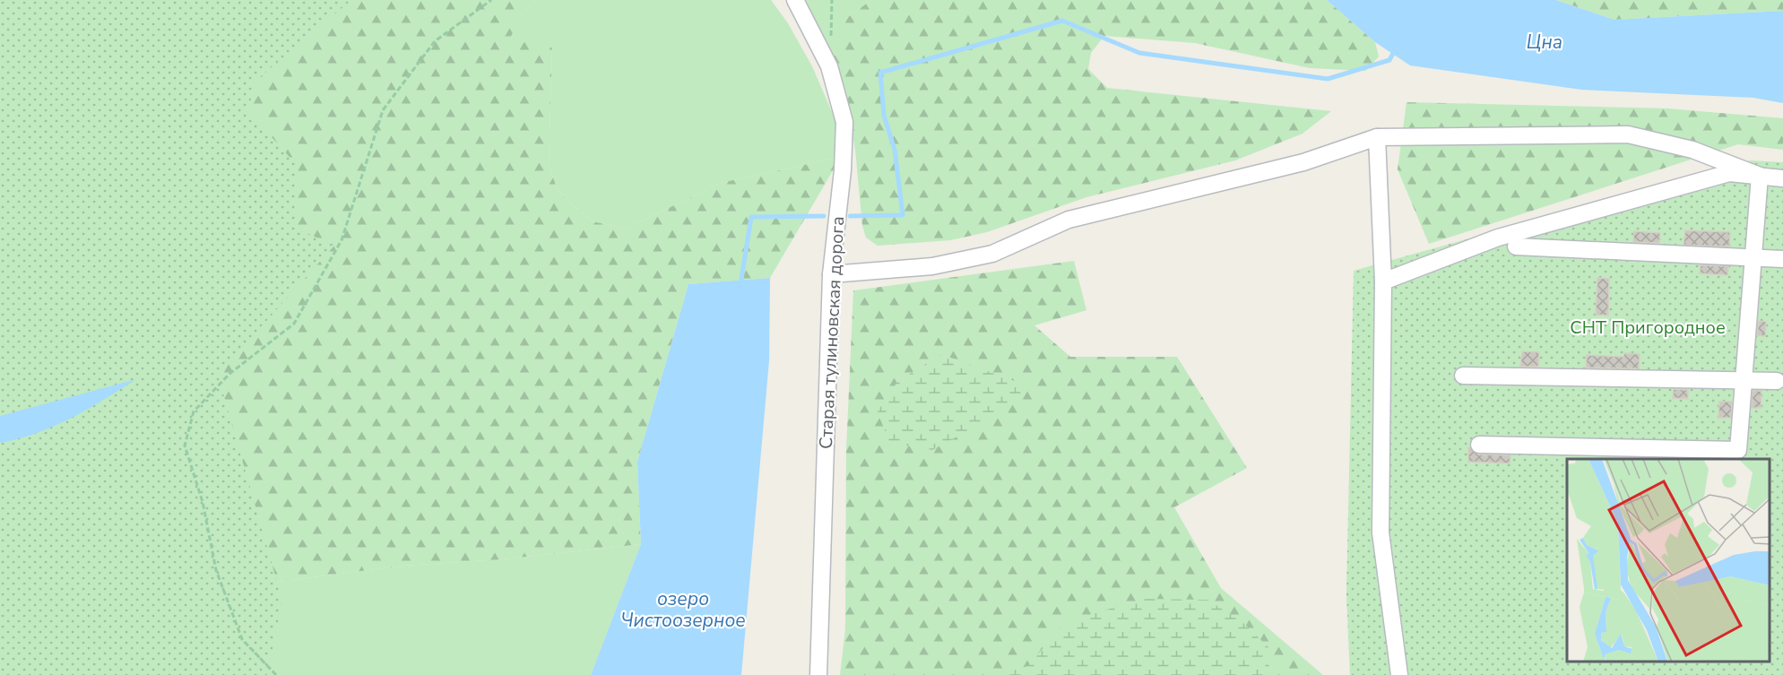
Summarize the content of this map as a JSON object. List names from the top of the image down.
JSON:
{
  "streets": {
    "street": ["Старая тулиновская дорога"]
  },
  "water": ["Цна", "озеро Чистоозерное"],
  "parks": ["СНТ Пригородное"]
}
